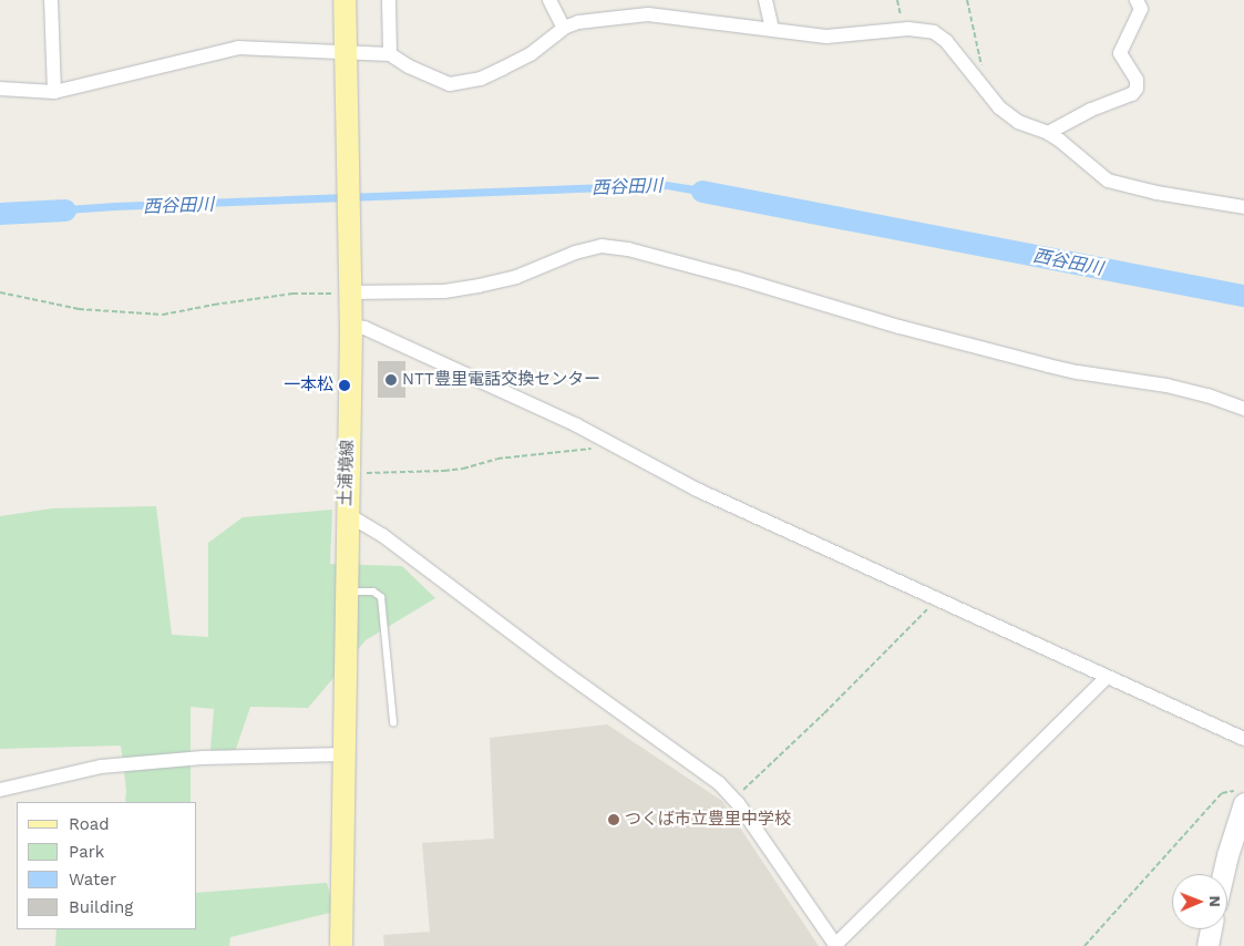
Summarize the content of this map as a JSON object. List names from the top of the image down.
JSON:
{
  "streets": {
    "main road": ["土浦境線"]
  },
  "water": ["西谷田川"],
  "places": ["NTT豊里電話交換センター", "一本松", "つくば市立豊里中学校"],
  "legend": [
    "Road",
    "Park",
    "Water",
    "Building"
  ],
  "north": "right"
}
